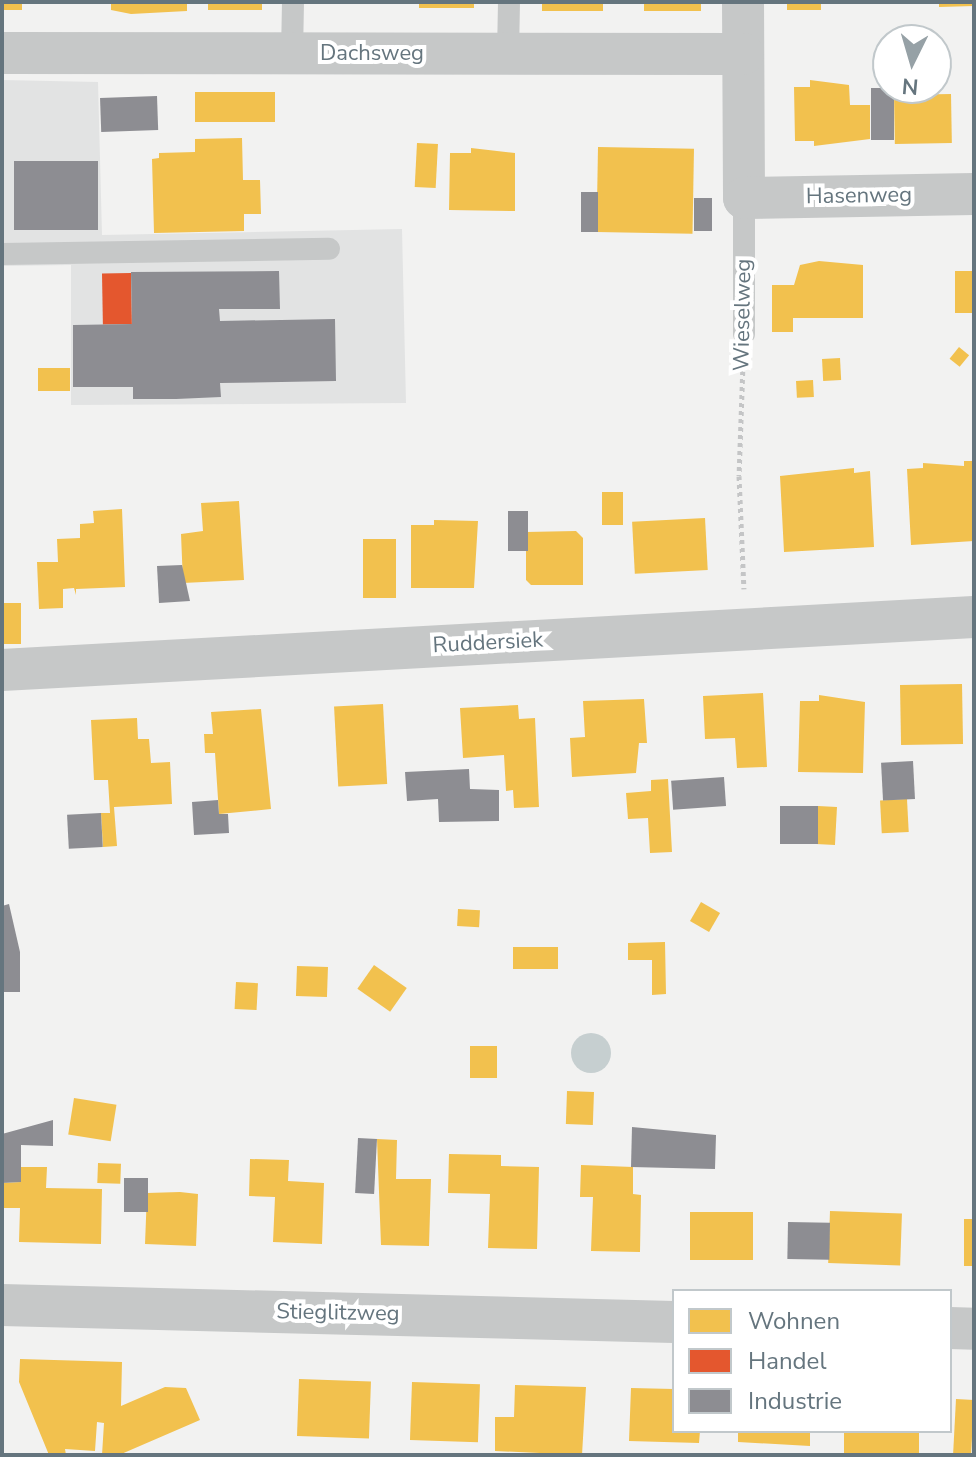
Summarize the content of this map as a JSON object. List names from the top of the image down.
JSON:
{
  "streets": {
    "street": [
      "Dachsweg",
      "Hasenweg",
      "Wieselweg",
      "Ruddersiek",
      "Stieglitzweg"
    ]
  },
  "crossings": [
    ["Dachsweg", "Wieselweg"],
    ["Hasenweg", "Wieselweg"],
    ["Wieselweg", "Ruddersiek"]
  ],
  "legend": ["Wohnen", "Handel", "Industrie"],
  "north": "bottom"
}
